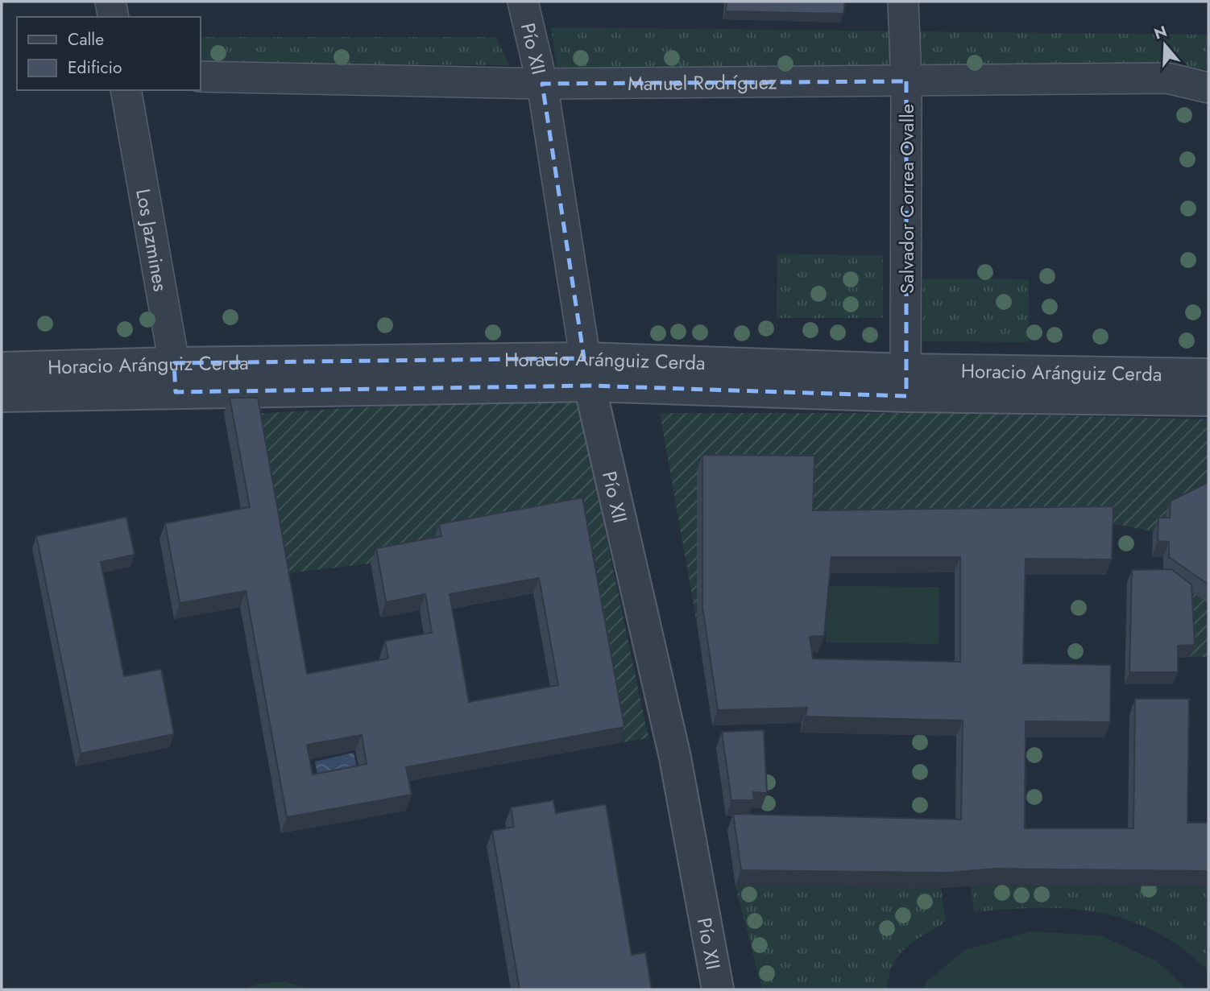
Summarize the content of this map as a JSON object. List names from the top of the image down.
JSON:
{
  "streets": {
    "street": [
      "Pío XII",
      "Manuel Rodríguez",
      "Salvador Correa Ovalle",
      "Los Jazmines",
      "Horacio Aránguiz Cerda"
    ]
  },
  "crossings": [
    ["Pío XII", "Manuel Rodríguez"],
    ["Pío XII", "Horacio Aránguiz Cerda"],
    ["Manuel Rodríguez", "Salvador Correa Ovalle"],
    ["Salvador Correa Ovalle", "Horacio Aránguiz Cerda"],
    ["Los Jazmines", "Horacio Aránguiz Cerda"]
  ],
  "legend": ["Calle", "Edificio"],
  "north": "top"
}
